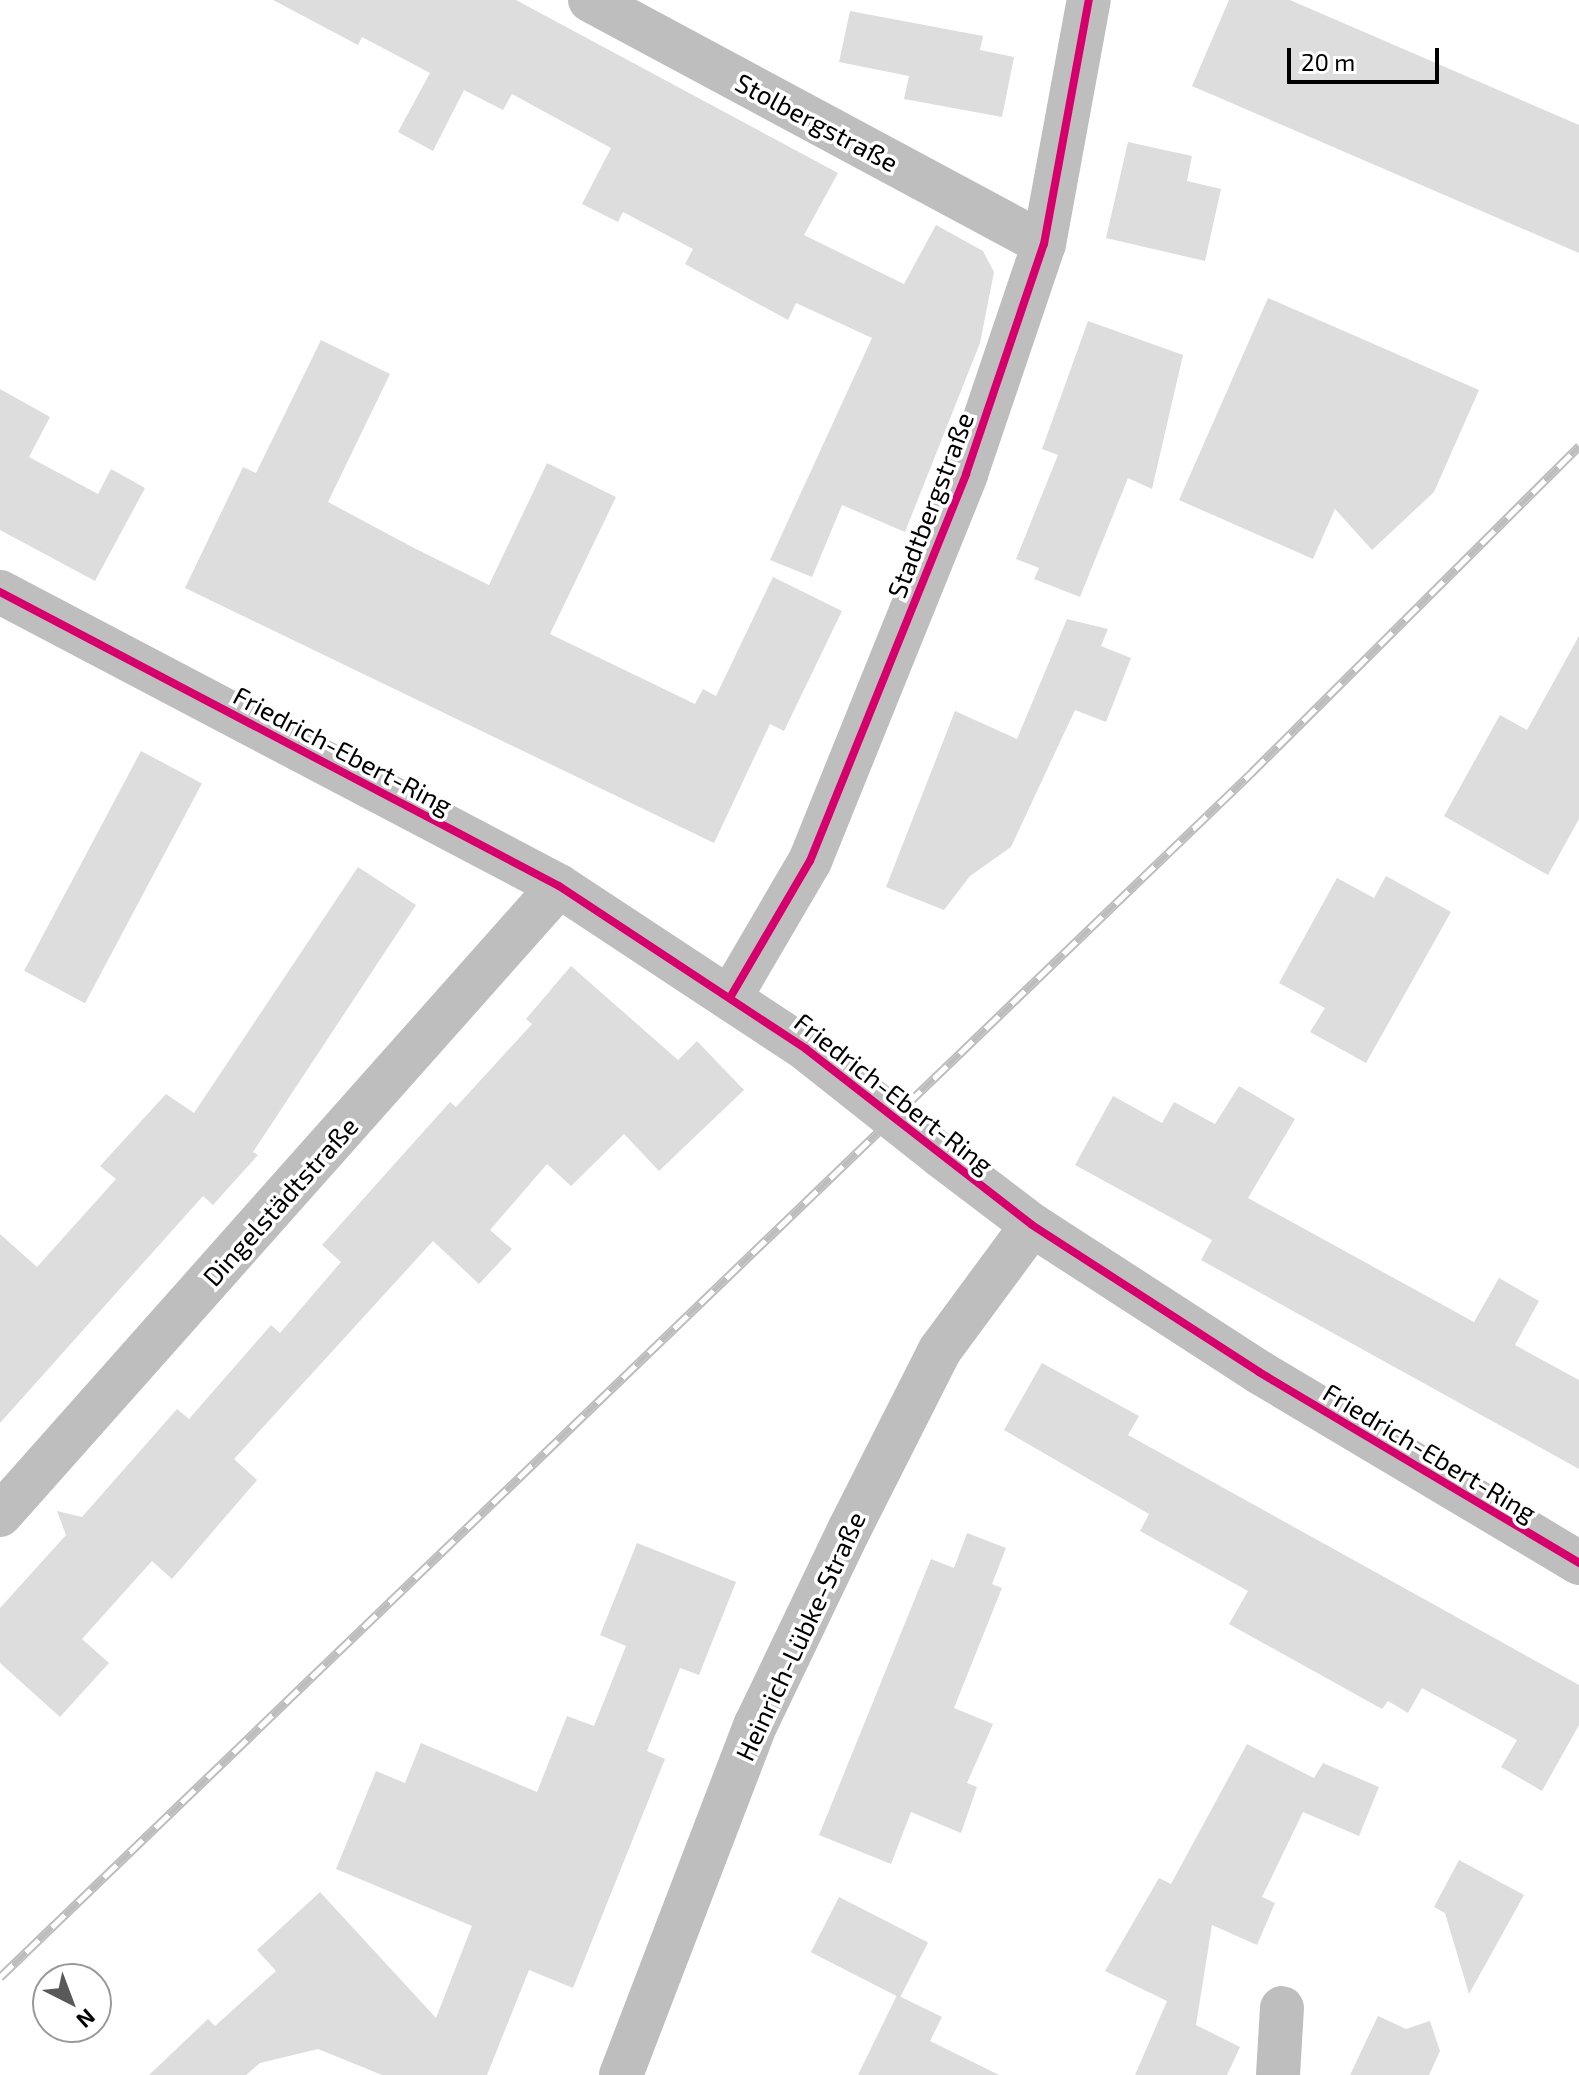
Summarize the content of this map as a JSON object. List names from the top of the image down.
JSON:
{
  "streets": {
    "street": [
      "Stolbergstraße",
      "Stadtbergstraße",
      "Friedrich-Ebert-Ring",
      "Dingelstädtstraße",
      "Heinrich-Lübke-Straße"
    ]
  },
  "crossings": [
    ["Stolbergstraße", "Stadtbergstraße"],
    ["Stadtbergstraße", "Friedrich-Ebert-Ring"],
    ["Friedrich-Ebert-Ring", "Dingelstädtstraße"],
    ["Friedrich-Ebert-Ring", "Heinrich-Lübke-Straße"]
  ],
  "scale_bar": "20 m",
  "north": "bottom right"
}
